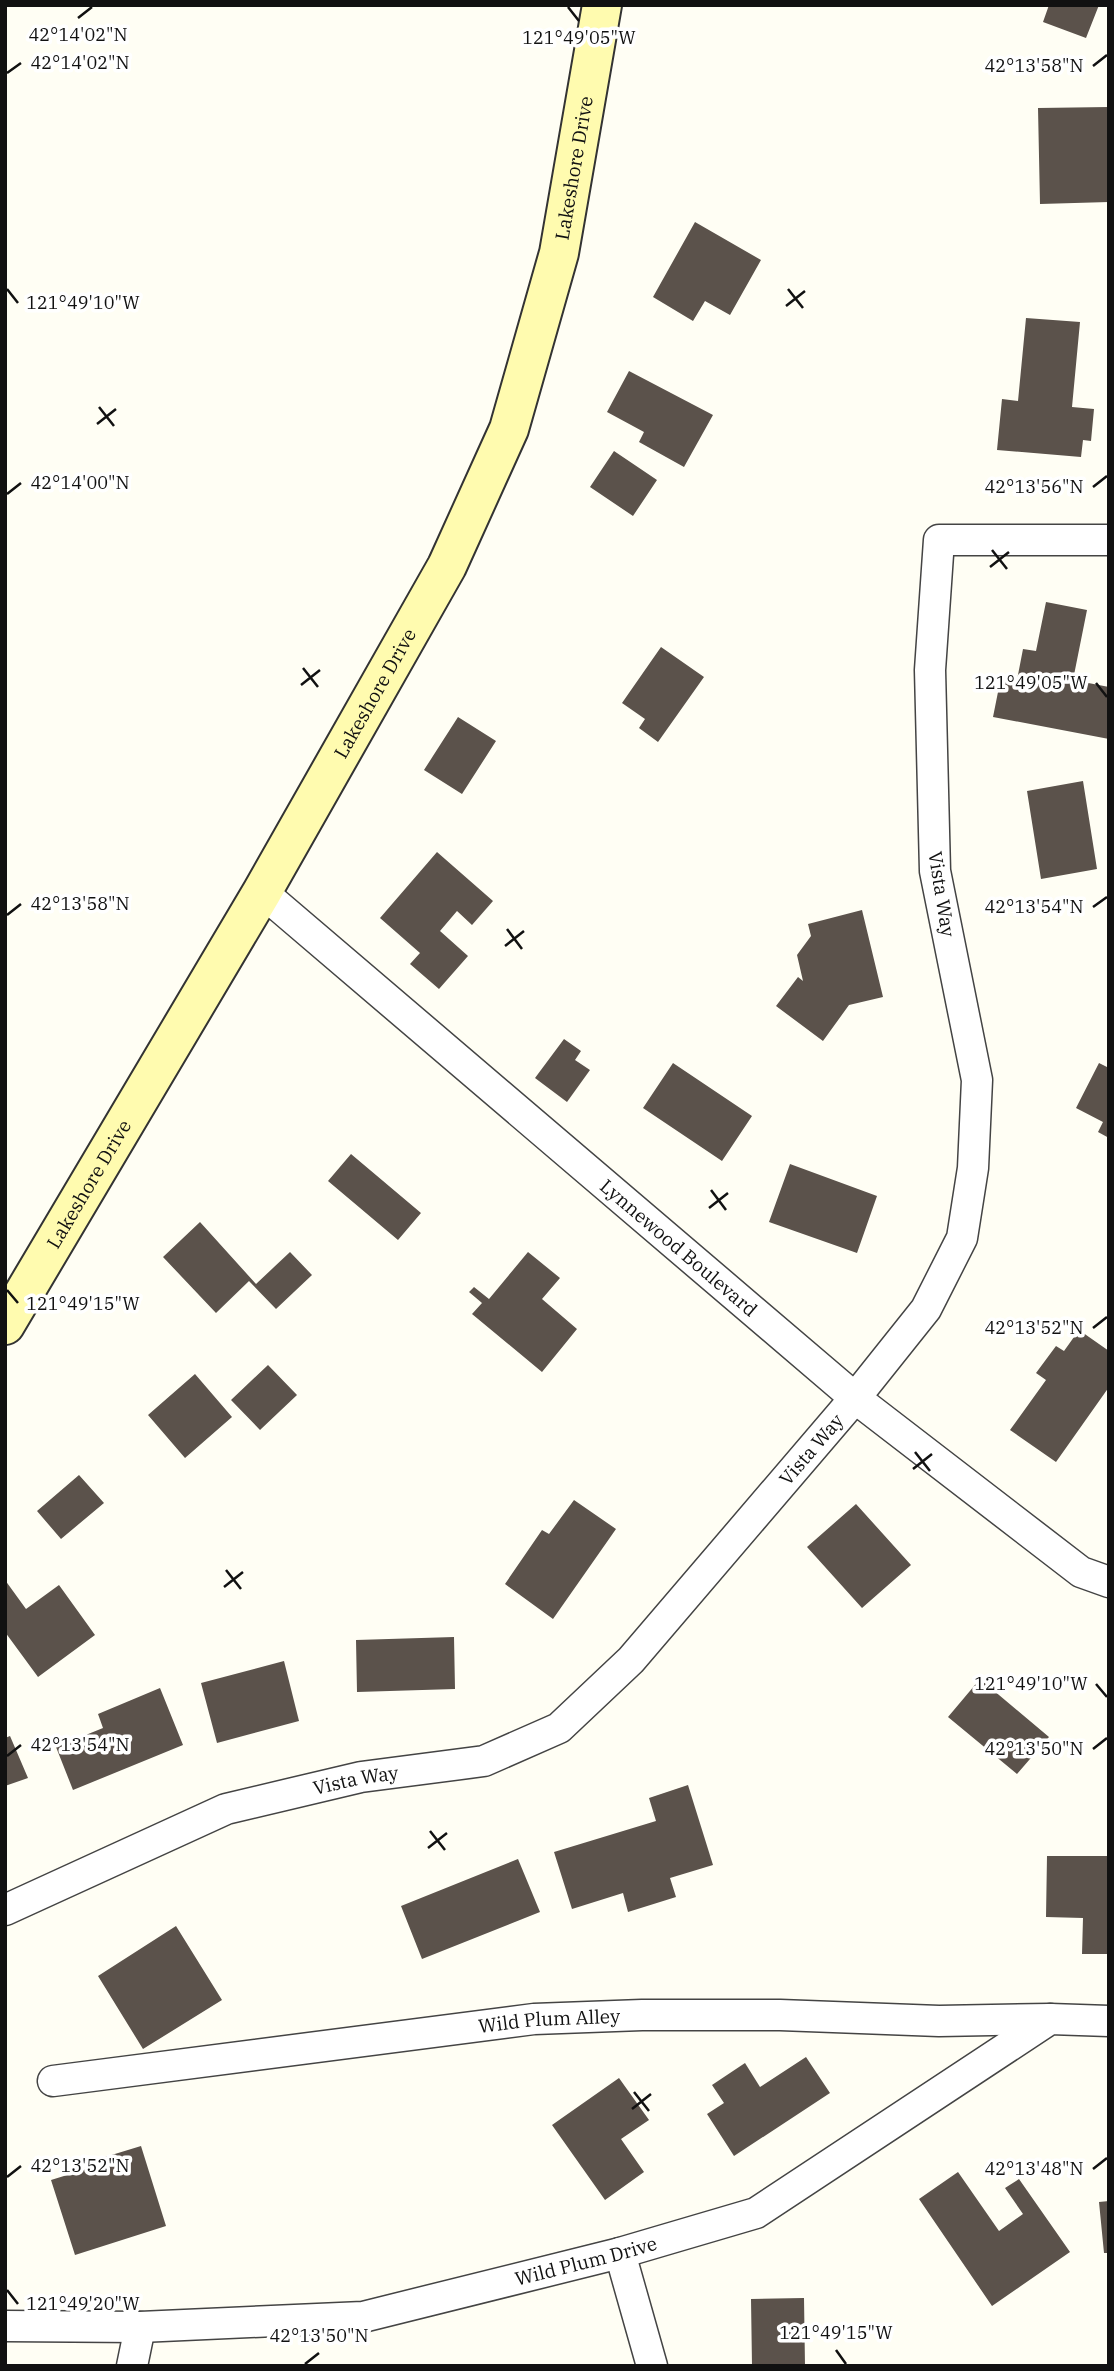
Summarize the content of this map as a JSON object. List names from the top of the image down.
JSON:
{
  "streets": {
    "main road": ["Lakeshore Drive"],
    "street": [
      "Vista Way",
      "Lynnewood Boulevard",
      "Wild Plum Alley",
      "Wild Plum Drive"
    ]
  },
  "crossings": [
    ["Lakeshore Drive", "Lynnewood Boulevard"],
    ["Vista Way", "Lynnewood Boulevard"],
    ["Wild Plum Alley", "Wild Plum Drive"]
  ],
  "coordinates": [
    "42°14'02\"N",
    "121°49'05\"W",
    "42°13'58\"N",
    "121°49'10\"W",
    "42°14'00\"N",
    "42°13'56\"N",
    "42°13'54\"N",
    "121°49'15\"W",
    "42°13'52\"N",
    "42°13'50\"N",
    "42°13'48\"N",
    "121°49'20\"W"
  ]
}
